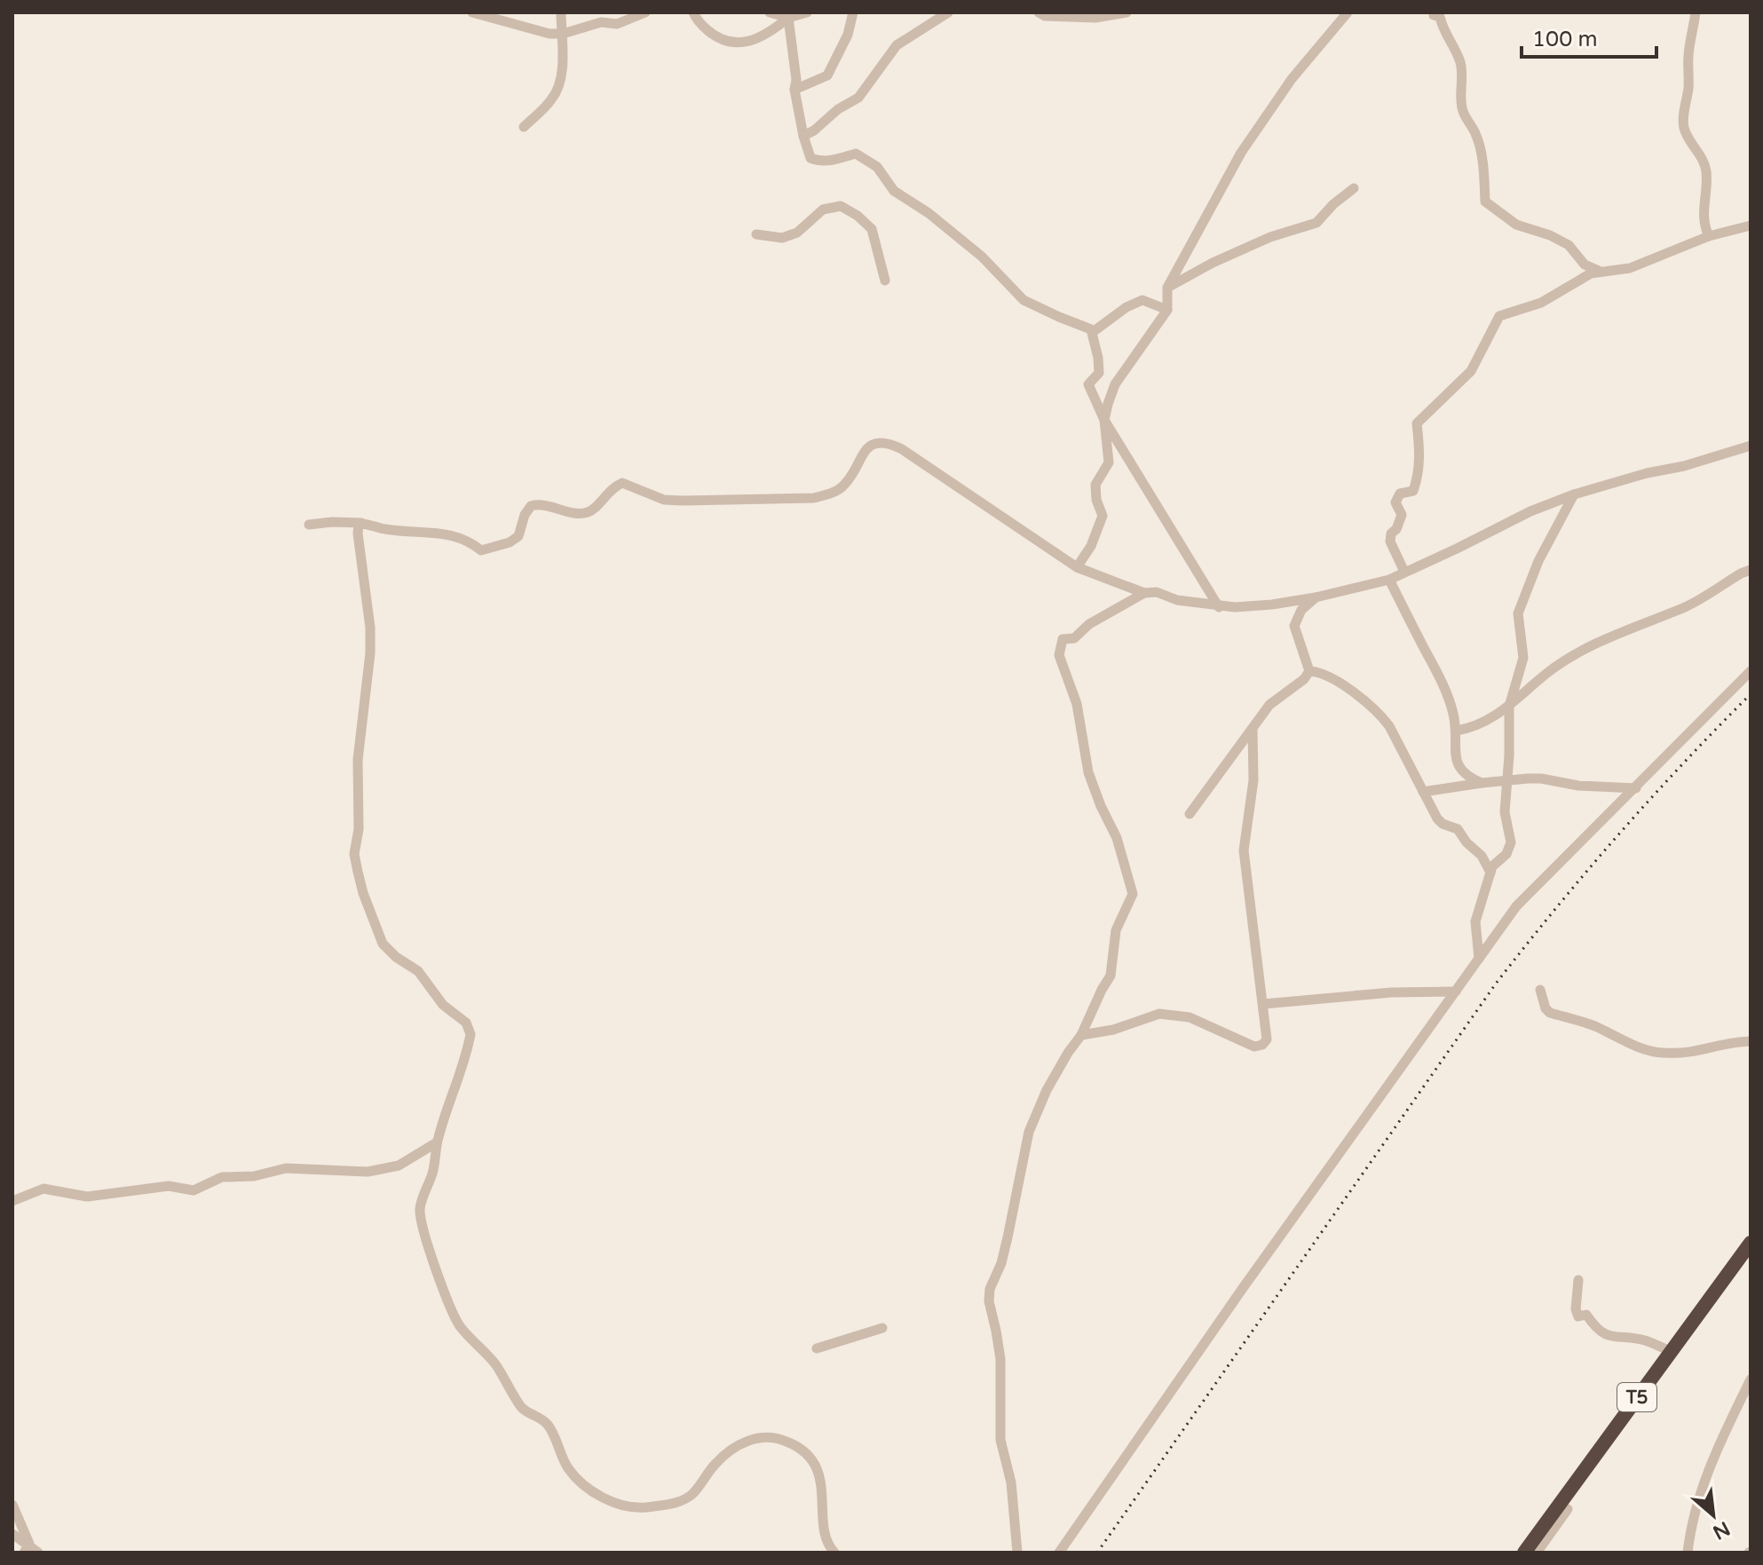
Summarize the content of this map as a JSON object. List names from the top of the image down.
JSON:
{
  "streets": {
    "highway": ["T5"]
  },
  "scale_bar": "100 m",
  "north": "bottom right"
}
